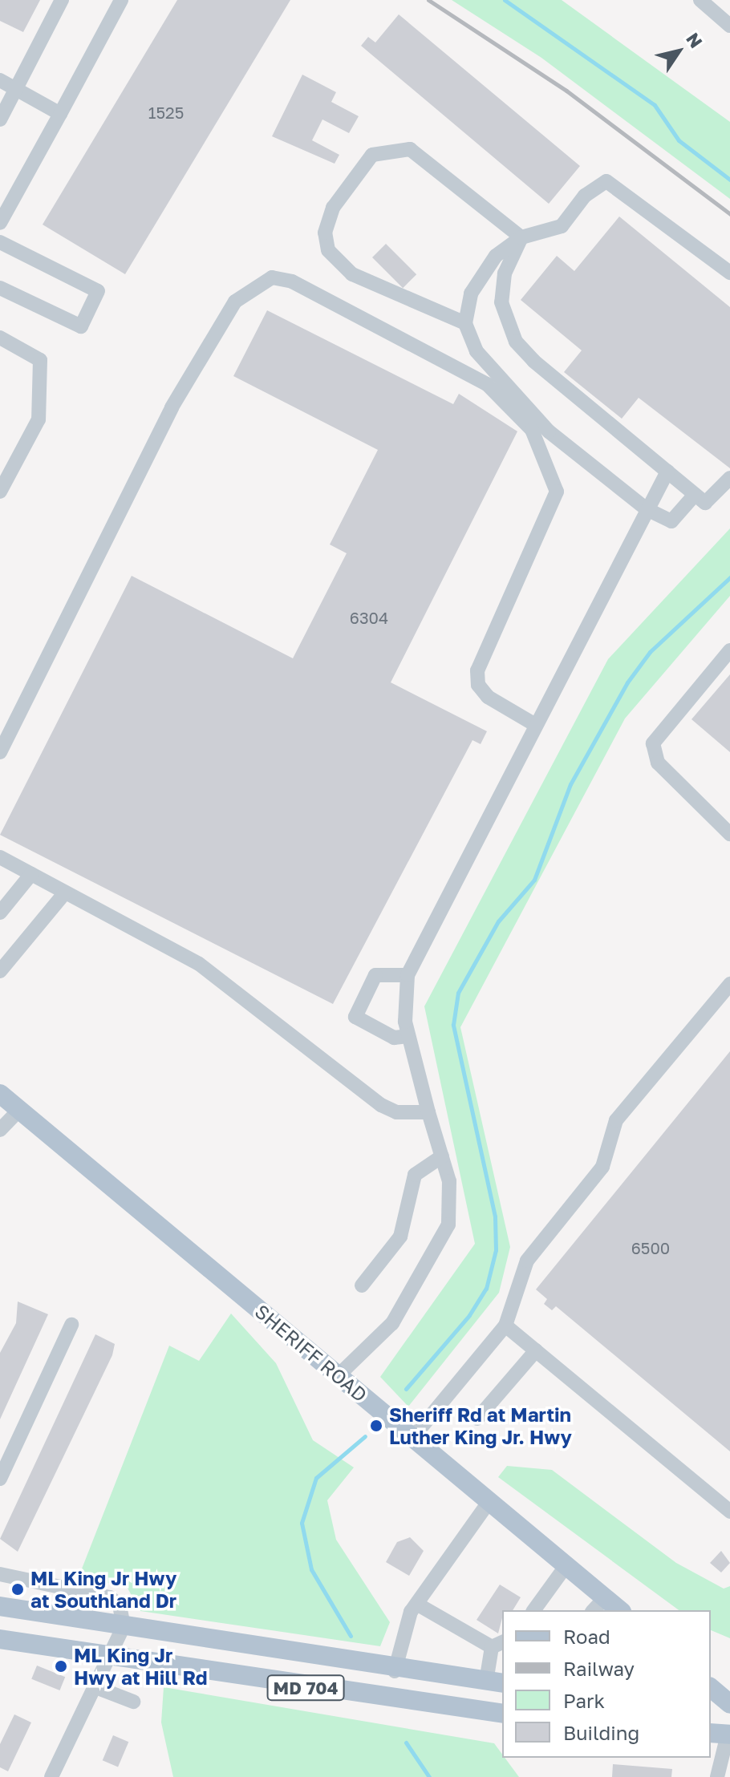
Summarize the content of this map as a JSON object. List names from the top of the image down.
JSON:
{
  "streets": {
    "main road": ["SHERIFF ROAD", "MD 704"]
  },
  "places": ["Sheriff Rd at Martin Luther King Jr. Hwy", "ML King Jr Hwy at Southland Dr", "ML King Jr Hwy at Hill Rd"],
  "house_numbers": ["1525", "6304", "6500"],
  "legend": [
    "Road",
    "Railway",
    "Park",
    "Building"
  ],
  "north": "top right"
}
